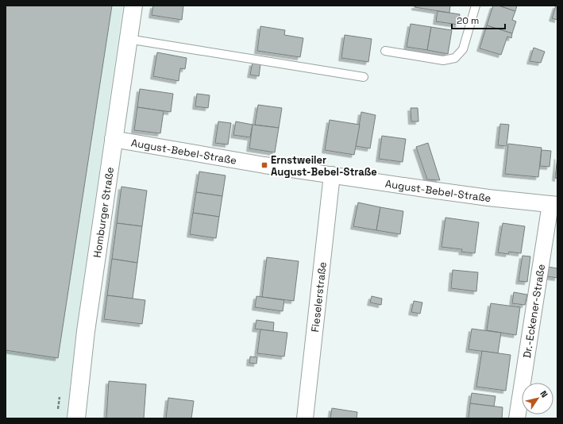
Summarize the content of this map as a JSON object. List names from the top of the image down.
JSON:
{
  "streets": {
    "main road": ["Homburger Straße"],
    "street": ["August-Bebel-Straße", "Fieselerstraße", "Dr.-Eckener-Straße"]
  },
  "crossings": [
    ["August-Bebel-Straße", "Homburger Straße"],
    ["August-Bebel-Straße", "Fieselerstraße"],
    ["August-Bebel-Straße", "Dr.-Eckener-Straße"]
  ],
  "places": {
    "transit": ["Ernstweiler August-Bebel-Straße"]
  },
  "scale_bar": "20 m",
  "north": "top right"
}
